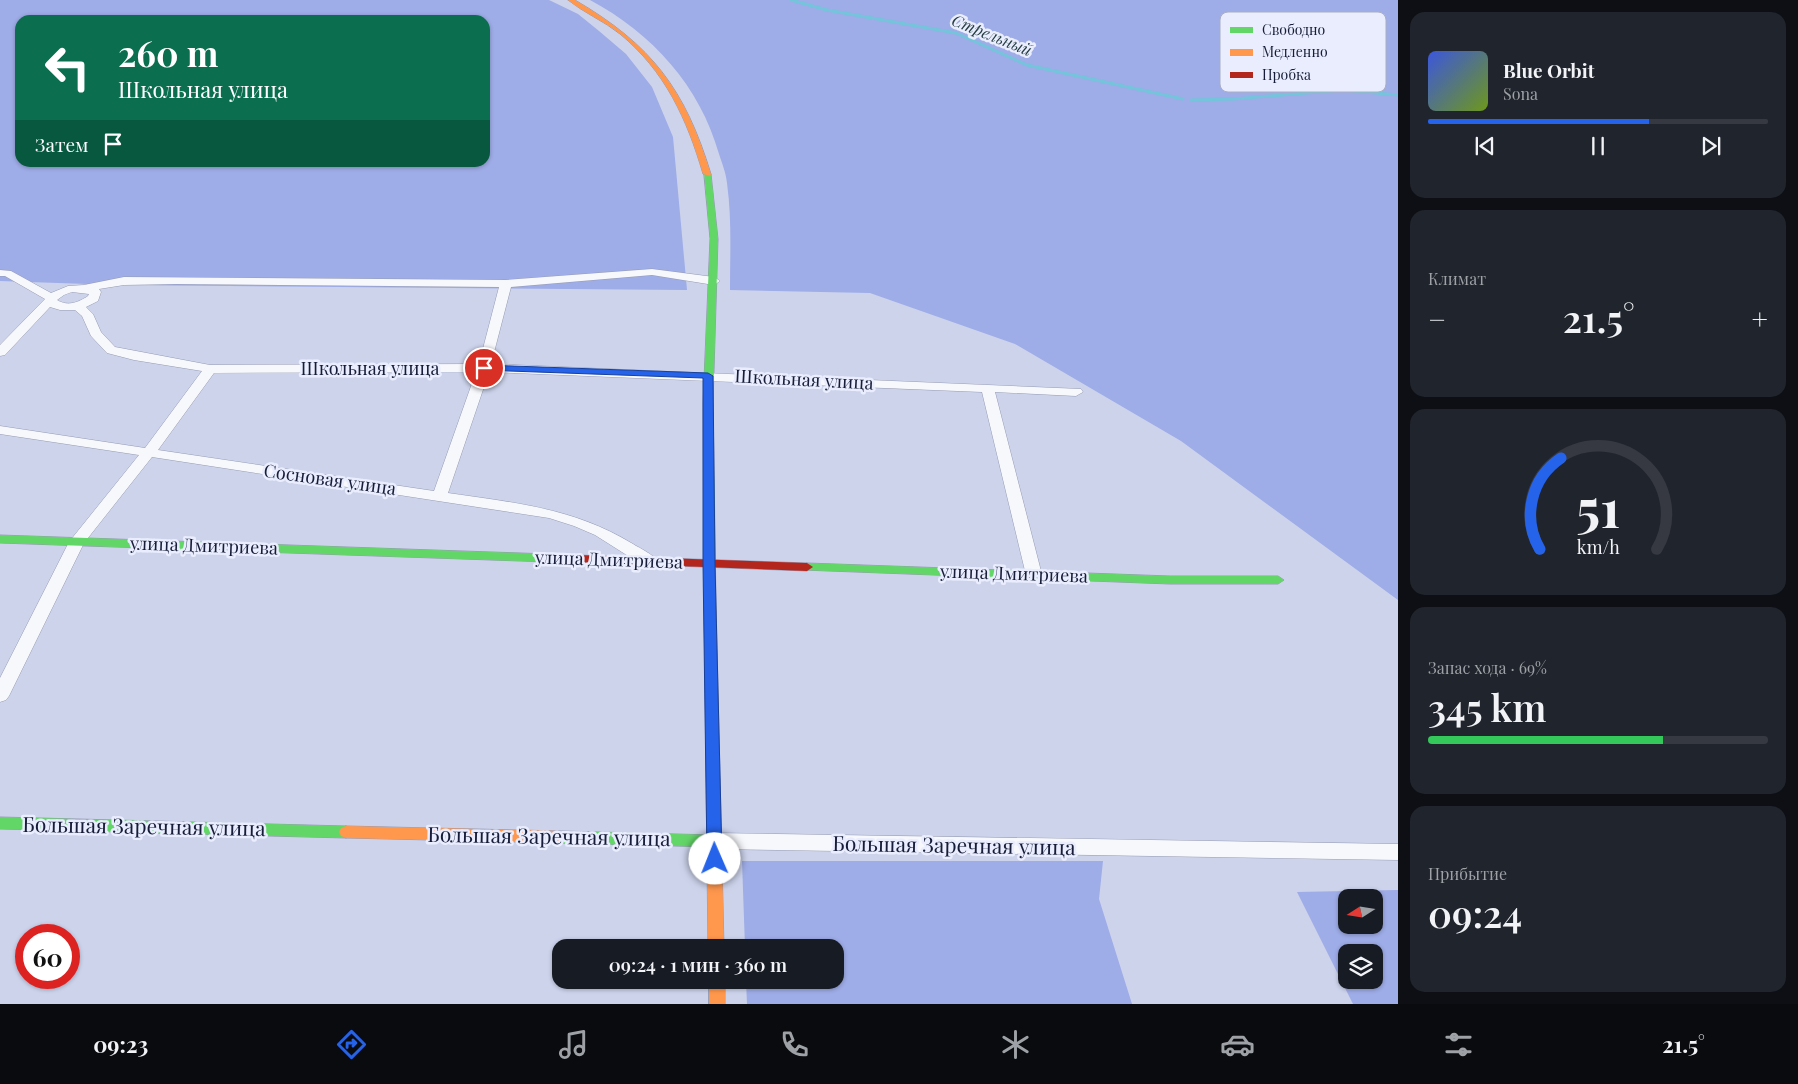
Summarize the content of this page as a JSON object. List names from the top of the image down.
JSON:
{
  "streets": {
    "main road": ["улица Дмитриева", "Большая Заречная улица"],
    "street": ["Школьная улица", "Сосновая улица"]
  },
  "crossings": [
    ["Сосновая улица", "улица Дмитриева"]
  ],
  "water": ["Стрельный"],
  "legend": ["Свободно", "Медленно", "Пробка"],
  "north": "left",
  "page": {
    "turn": ["260 m", "Школьная улица"],
    "song": ["Blue Orbit", "Sona"],
    "then": "Затем",
    "tile": [
      "Климат",
      ["Запас хода · 69%", "345 km"],
      ["Прибытие", "09:24"]
    ],
    "heat": ["−", "21.5°", "+"],
    "limit": "60",
    "trip": "09:24 · 1 мин · 360 m",
    "tabs": ["09:23", "21.5°"],
    "gauge": ["51", "km/h"]
  }
}
